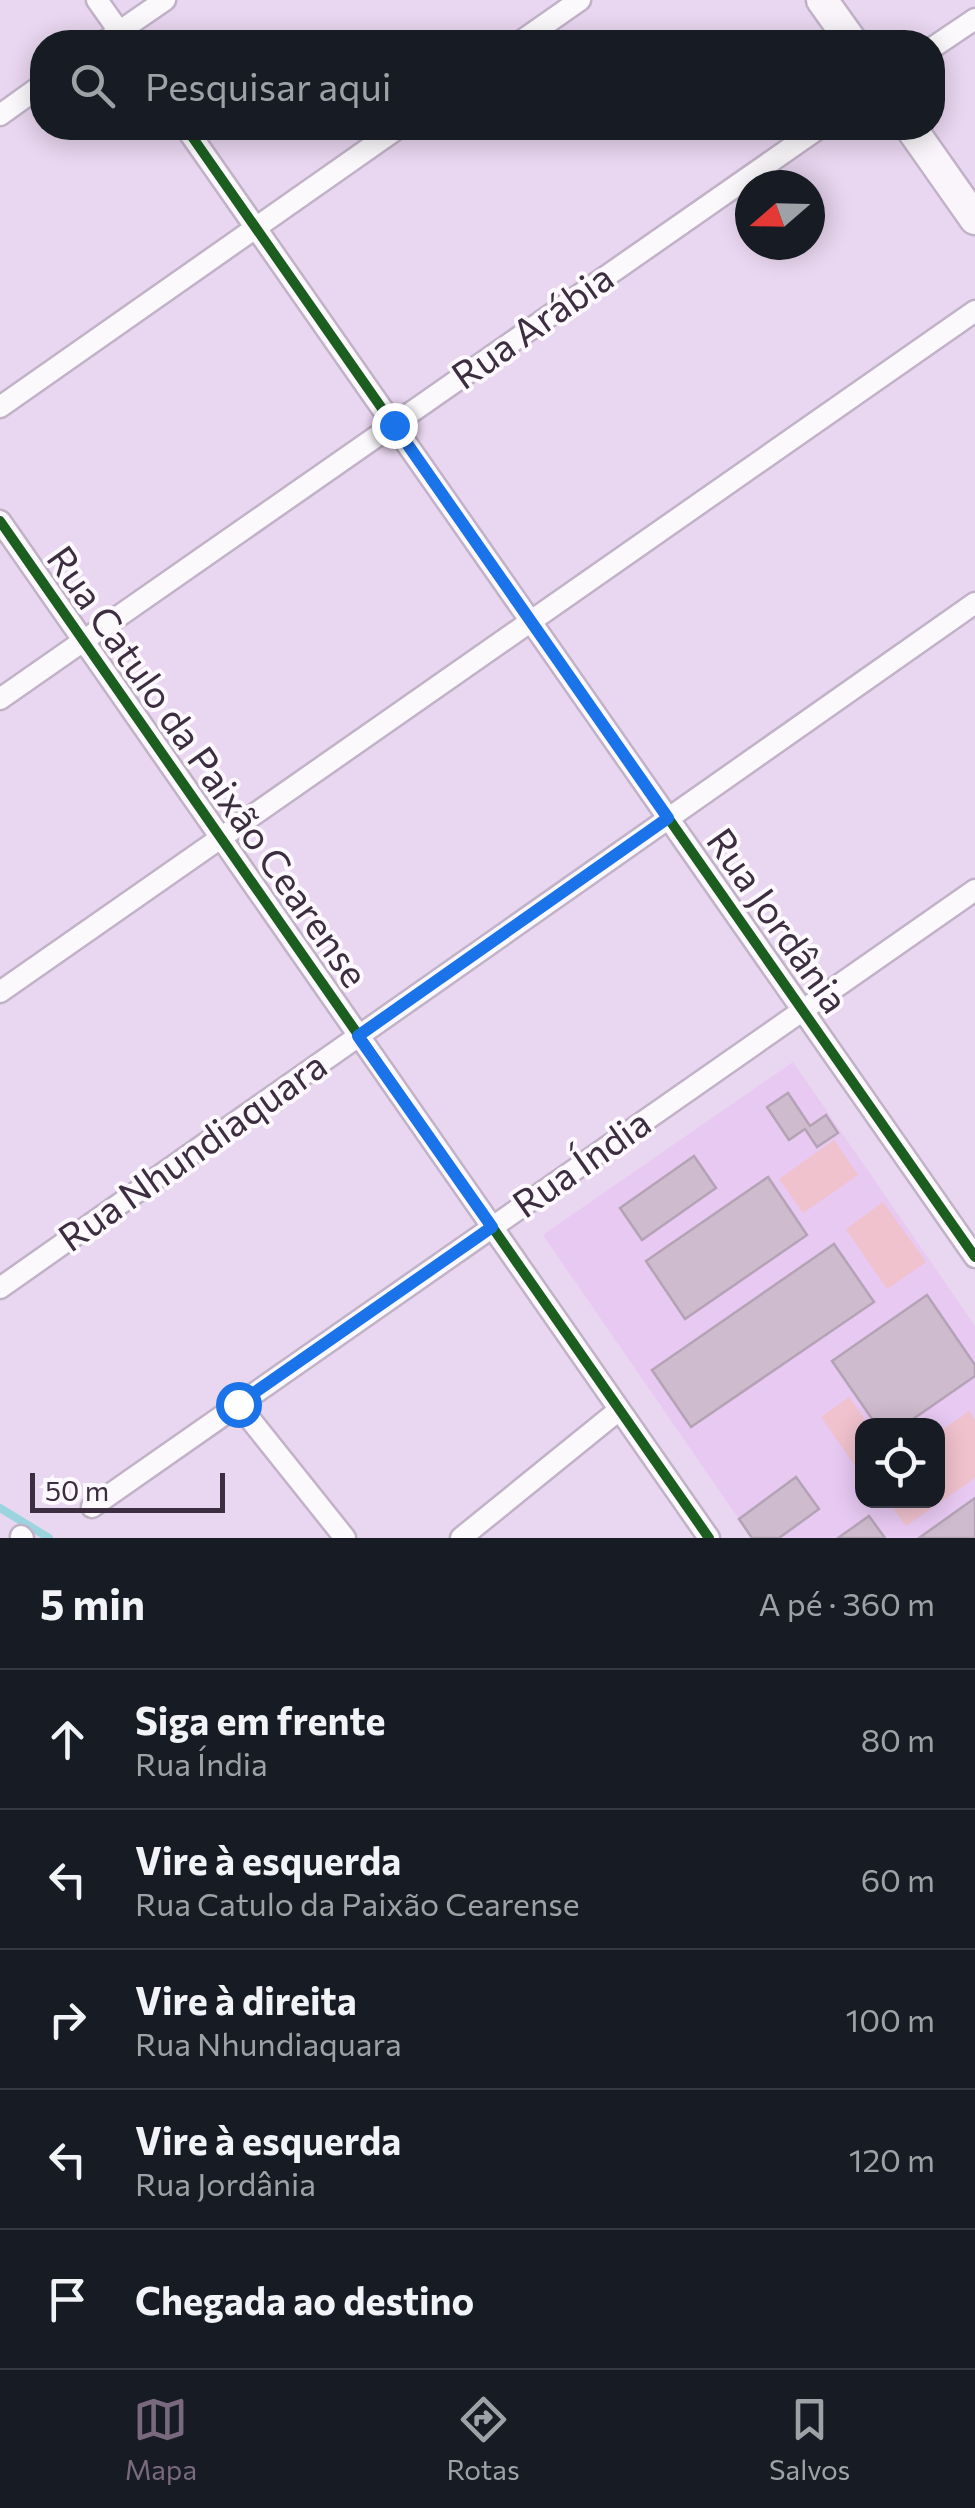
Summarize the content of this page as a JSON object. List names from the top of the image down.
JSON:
{
  "streets": {
    "street": [
      "Rua Arábia",
      "Rua Catulo da Paixão Cearense",
      "Rua Jordânia",
      "Rua Nhundiaquara",
      "Rua Índia"
    ]
  },
  "crossings": [
    ["Rua Arábia", "Rua Catulo da Paixão Cearense"],
    ["Rua Arábia", "Rua Jordânia"],
    ["Rua Catulo da Paixão Cearense", "Rua Nhundiaquara"],
    ["Rua Catulo da Paixão Cearense", "Rua Índia"],
    ["Rua Jordânia", "Rua Nhundiaquara"],
    ["Rua Jordânia", "Rua Índia"]
  ],
  "scale_bar": "50 m",
  "north": "left",
  "page": {
    "search": "Pesquisar aqui",
    "scale": "50 m",
    "heading": ["5 min", "A pé · 360 m"],
    "list": [
      ["Siga em frente", "Rua Índia", "80 m"],
      ["Vire à esquerda", "Rua Catulo da Paixão Cearense", "60 m"],
      ["Vire à direita", "Rua Nhundiaquara", "100 m"],
      ["Vire à esquerda", "Rua Jordânia", "120 m"],
      "Chegada ao destino"
    ],
    "nav": ["Mapa", "Rotas", "Salvos"]
  }
}
